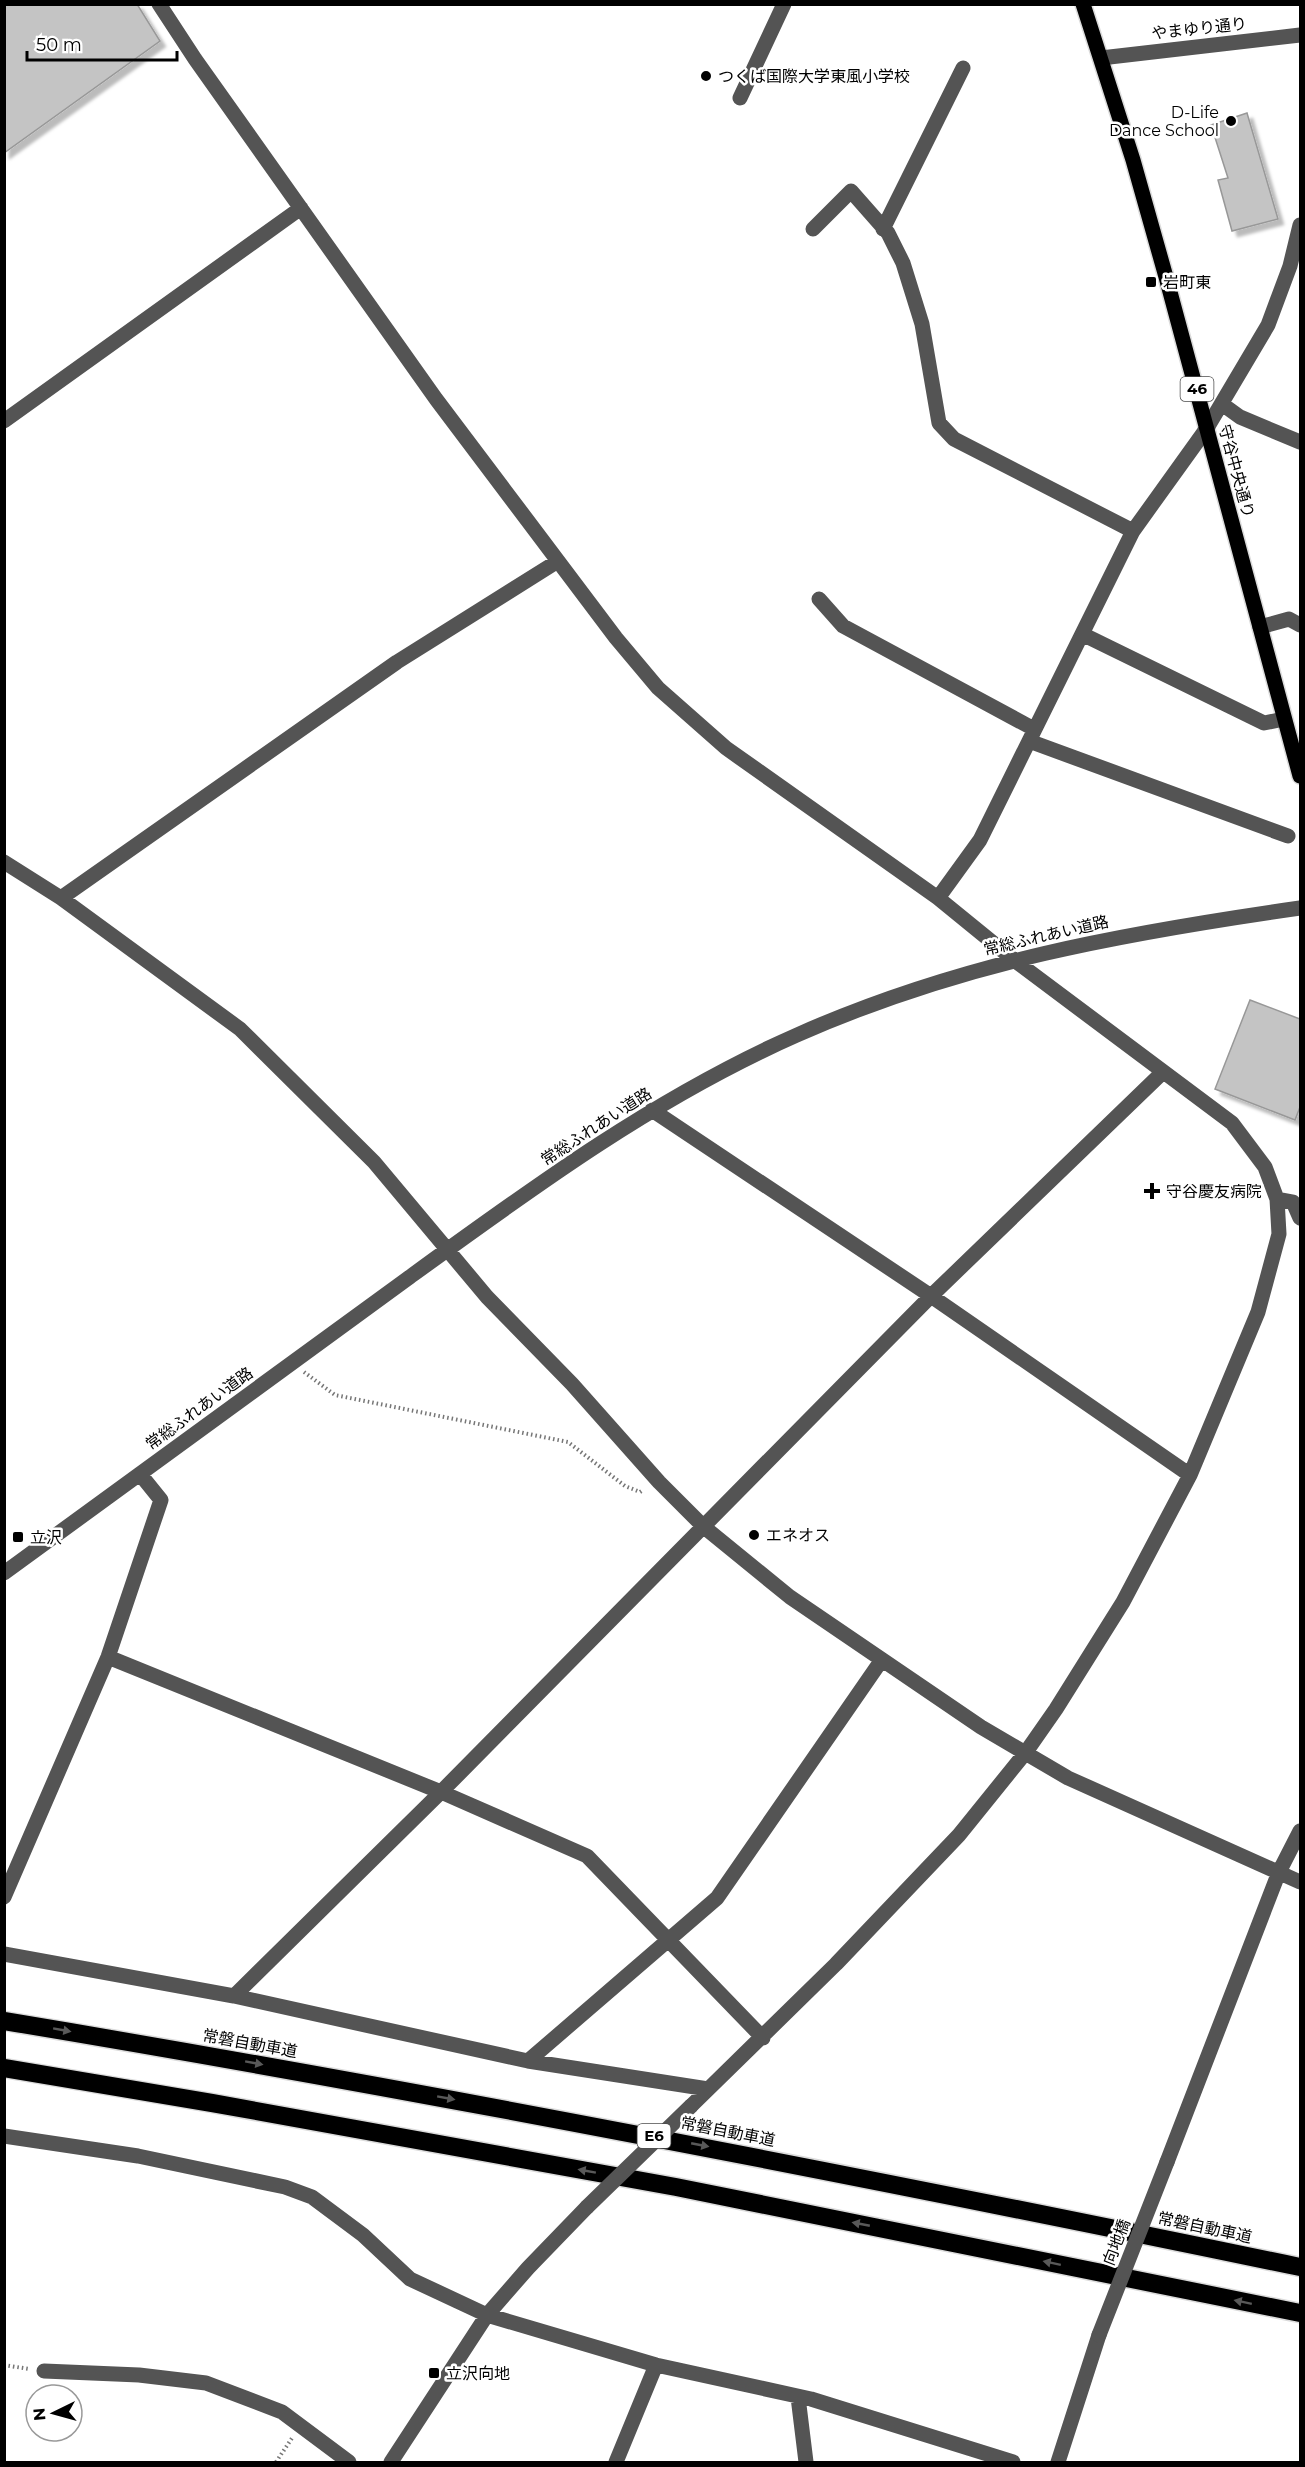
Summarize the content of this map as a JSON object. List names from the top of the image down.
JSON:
{
  "streets": {
    "highway": ["常磐自動車道", "E6"],
    "main road": ["46", "守谷中央通り"],
    "street": ["やまゆり通り", "常総ふれあい道路", "向地橋"]
  },
  "crossings": [
    ["やまゆり通り", "守谷中央通り"]
  ],
  "places": {
    "other": ["つくば国際大学東風小学校", "D-Life Dance School", "エネオス"],
    "transit": ["岩町東", "立沢", "立沢向地"],
    "health": ["守谷慶友病院"]
  },
  "scale_bar": "50 m",
  "north": "left"
}
